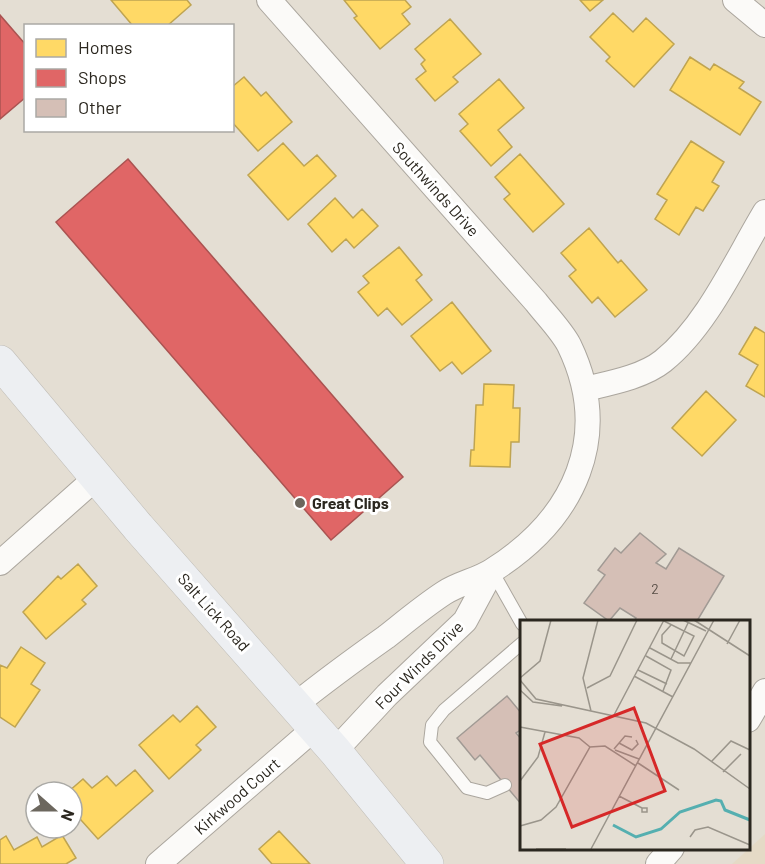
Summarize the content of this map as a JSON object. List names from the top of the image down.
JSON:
{
  "streets": {
    "main road": ["Salt Lick Road"],
    "street": ["Southwinds Drive", "Four Winds Drive", "Kirkwood Court"]
  },
  "crossings": [
    ["Southwinds Drive", "Four Winds Drive"],
    ["Salt Lick Road", "Four Winds Drive"],
    ["Salt Lick Road", "Kirkwood Court"],
    ["Four Winds Drive", "Kirkwood Court"]
  ],
  "places": ["Great Clips"],
  "house_numbers": ["2"],
  "legend": ["Homes", "Shops", "Other"],
  "north": "right"
}
